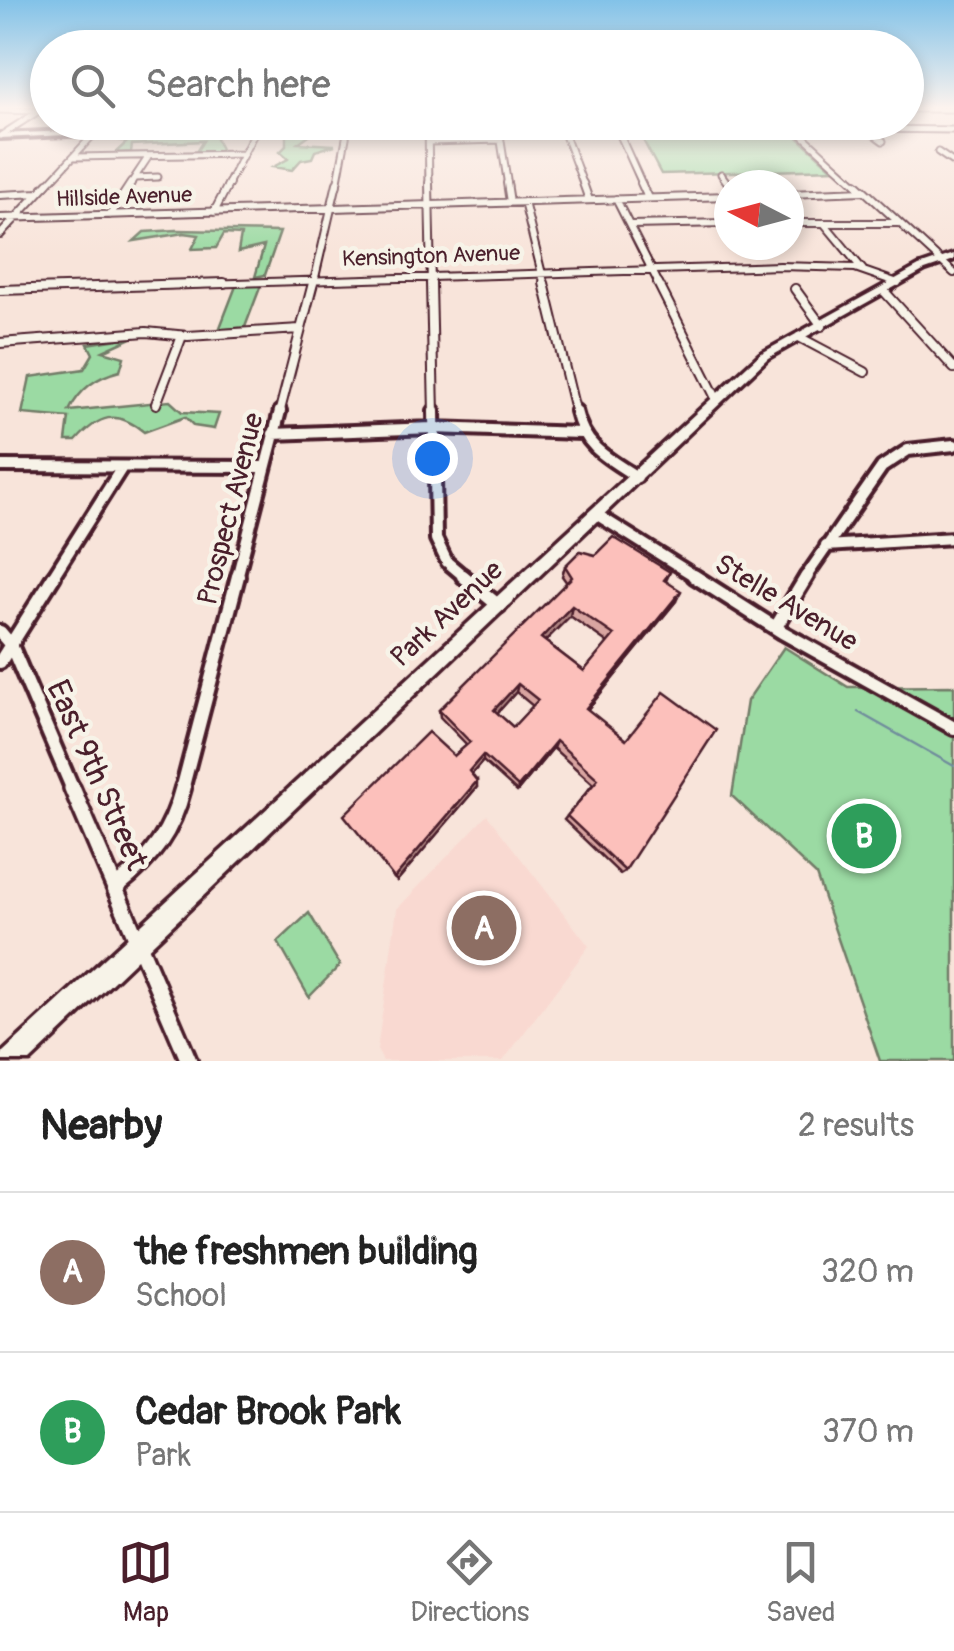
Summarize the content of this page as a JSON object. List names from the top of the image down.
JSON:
{
  "streets": {
    "main road": ["Park Avenue"],
    "street": [
      "Hillside Avenue",
      "Kensington Avenue",
      "Prospect Avenue",
      "Stelle Avenue",
      "East 9th Street"
    ]
  },
  "crossings": [
    ["Hillside Avenue", "Prospect Avenue"],
    ["Kensington Avenue", "Prospect Avenue"],
    ["Prospect Avenue", "East 9th Street"],
    ["Stelle Avenue", "Park Avenue"],
    ["Park Avenue", "East 9th Street"]
  ],
  "north": "left",
  "page": {
    "search": "Search here",
    "pins": ["B", "A"],
    "heading": ["Nearby", "2 results"],
    "list": [
      {
        "mark": "A",
        "name": "the freshmen building",
        "note": "School",
        "value": "320 m"
      },
      {
        "mark": "B",
        "name": "Cedar Brook Park",
        "note": "Park",
        "value": "370 m"
      }
    ],
    "nav": ["Map", "Directions", "Saved"]
  }
}
